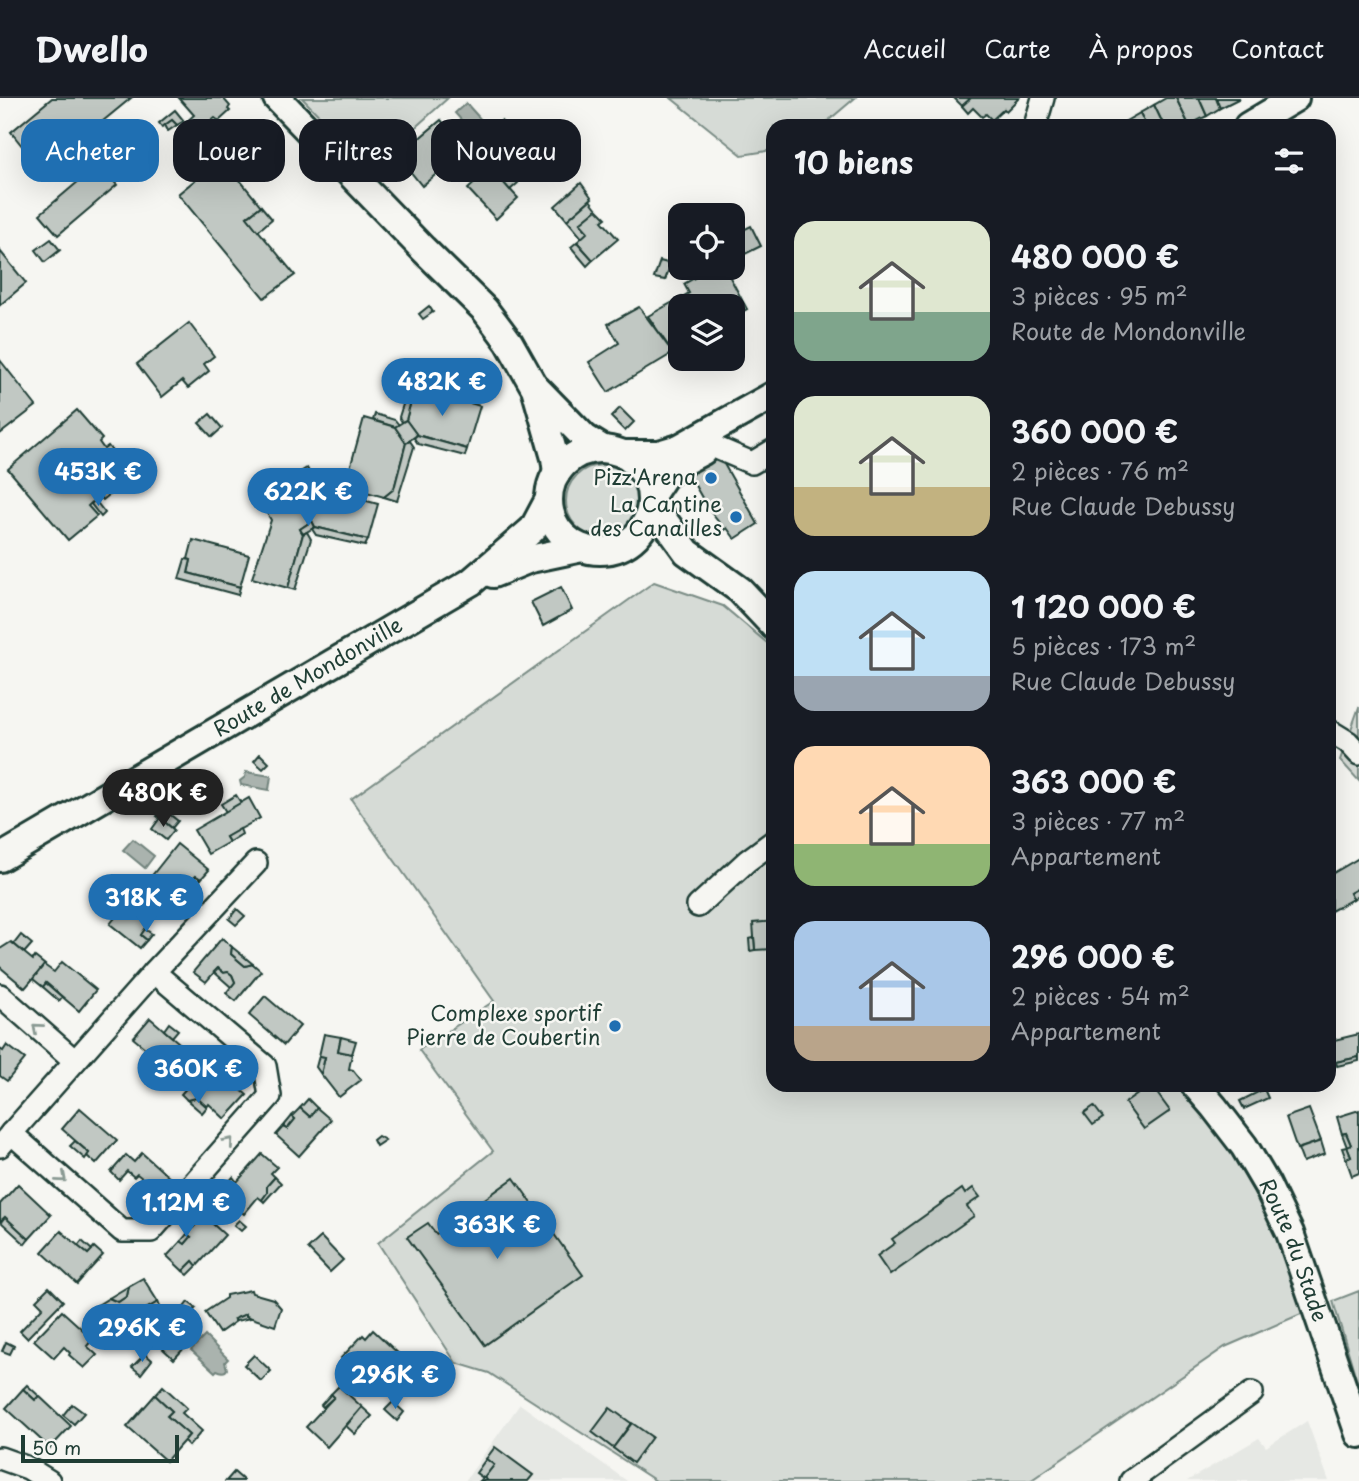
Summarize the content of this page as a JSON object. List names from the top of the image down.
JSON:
{
  "streets": {
    "main road": ["Route de Mondonville", "Route du Stade"]
  },
  "places": ["Pizz'Arena", "La Cantine des Canailles", "Complexe sportif Pierre de Coubertin"],
  "scale_bar": "50 m",
  "page": {
    "header": "Dwello",
    "nav": [
      "Accueil",
      "Carte",
      "À propos",
      "Contact"
    ],
    "chip": [
      "Acheter",
      "Louer",
      "Filtres",
      "Nouveau"
    ],
    "heading": "10 biens",
    "list": [
      {
        "name": "480 000 €",
        "note": "3 pièces · 95 m² · Route de Mondonville"
      },
      {
        "name": "360 000 €",
        "note": "2 pièces · 76 m² · Rue Claude Debussy"
      },
      {
        "name": "1 120 000 €",
        "note": "5 pièces · 173 m² · Rue Claude Debussy"
      },
      {
        "name": "363 000 €",
        "note": "3 pièces · 77 m² · Appartement"
      },
      {
        "name": "296 000 €",
        "note": "2 pièces · 54 m² · Appartement"
      }
    ],
    "price": [
      "482K €",
      "453K €",
      "622K €",
      "480K €",
      "318K €",
      "360K €",
      "1.12M €",
      "363K €",
      "296K €",
      "296K €"
    ],
    "scale": "50 m"
  }
}
